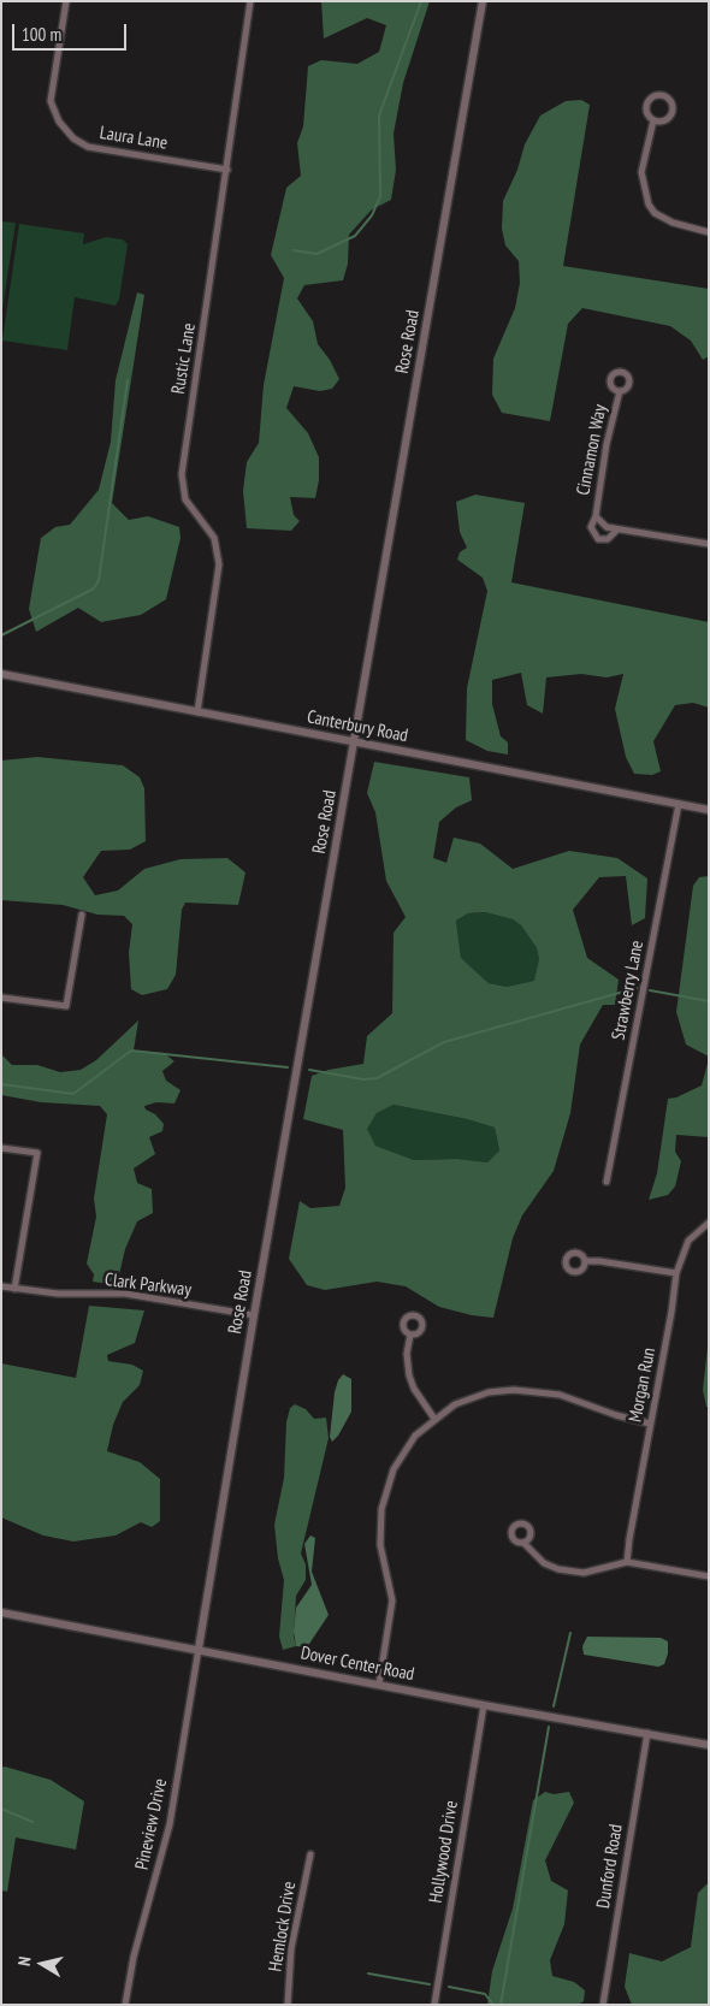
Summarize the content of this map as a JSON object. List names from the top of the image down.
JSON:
{
  "streets": {
    "street": [
      "Laura Lane",
      "Rose Road",
      "Rustic Lane",
      "Cinnamon Way",
      "Canterbury Road",
      "Strawberry Lane",
      "Clark Parkway",
      "Morgan Run",
      "Dover Center Road",
      "Pineview Drive",
      "Hollywood Drive",
      "Dunford Road",
      "Hemlock Drive"
    ]
  },
  "crossings": [
    ["Laura Lane", "Rustic Lane"],
    ["Rose Road", "Canterbury Road"],
    ["Rose Road", "Clark Parkway"],
    ["Rose Road", "Dover Center Road"],
    ["Rose Road", "Pineview Drive"],
    ["Rustic Lane", "Canterbury Road"],
    ["Canterbury Road", "Strawberry Lane"],
    ["Dover Center Road", "Pineview Drive"],
    ["Dover Center Road", "Hollywood Drive"],
    ["Dover Center Road", "Dunford Road"]
  ],
  "scale_bar": "100 m",
  "north": "left"
}
